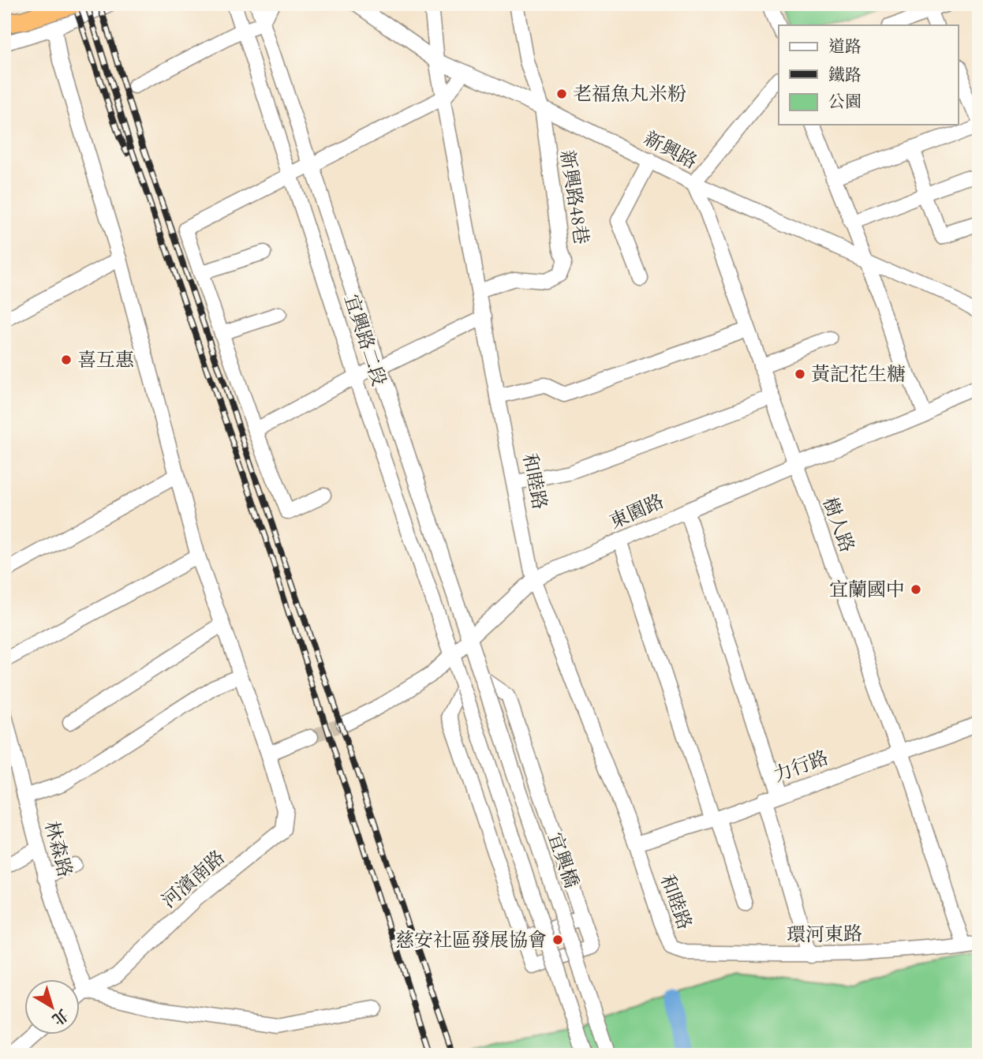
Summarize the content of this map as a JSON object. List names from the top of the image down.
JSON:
{
  "streets": {
    "street": [
      "新興路",
      "新興路48巷",
      "宜興路二段",
      "和睦路",
      "東園路",
      "樹人路",
      "力行路",
      "林森路",
      "宜興橋",
      "河濱南路",
      "環河東路"
    ]
  },
  "crossings": [
    ["新興路", "新興路48巷"],
    ["新興路", "和睦路"],
    ["新興路", "樹人路"],
    ["新興路48巷", "和睦路"],
    ["宜興路二段", "東園路"],
    ["宜興路二段", "宜興橋"],
    ["和睦路", "東園路"],
    ["和睦路", "力行路"],
    ["和睦路", "環河東路"],
    ["東園路", "樹人路"],
    ["樹人路", "力行路"],
    ["樹人路", "環河東路"],
    ["林森路", "河濱南路"]
  ],
  "places": [
    "老福魚丸米粉",
    "喜互惠",
    "黃記花生糖",
    "宜蘭國中",
    "慈安社區發展協會"
  ],
  "legend": ["道路", "鐵路", "公園"],
  "north": "bottom right"
}
